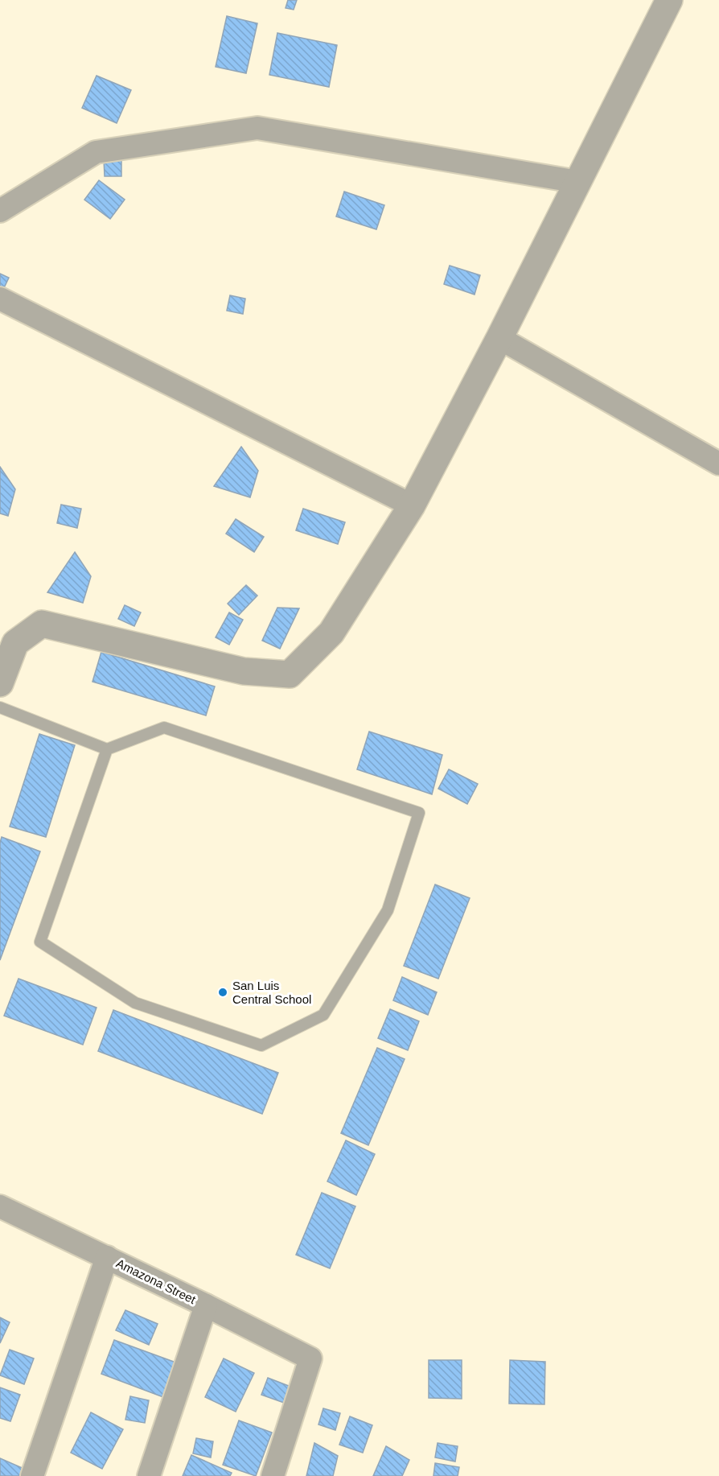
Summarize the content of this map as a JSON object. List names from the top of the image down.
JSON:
{
  "streets": {
    "street": ["Amazona Street"]
  },
  "places": ["San Luis Central School"]
}
